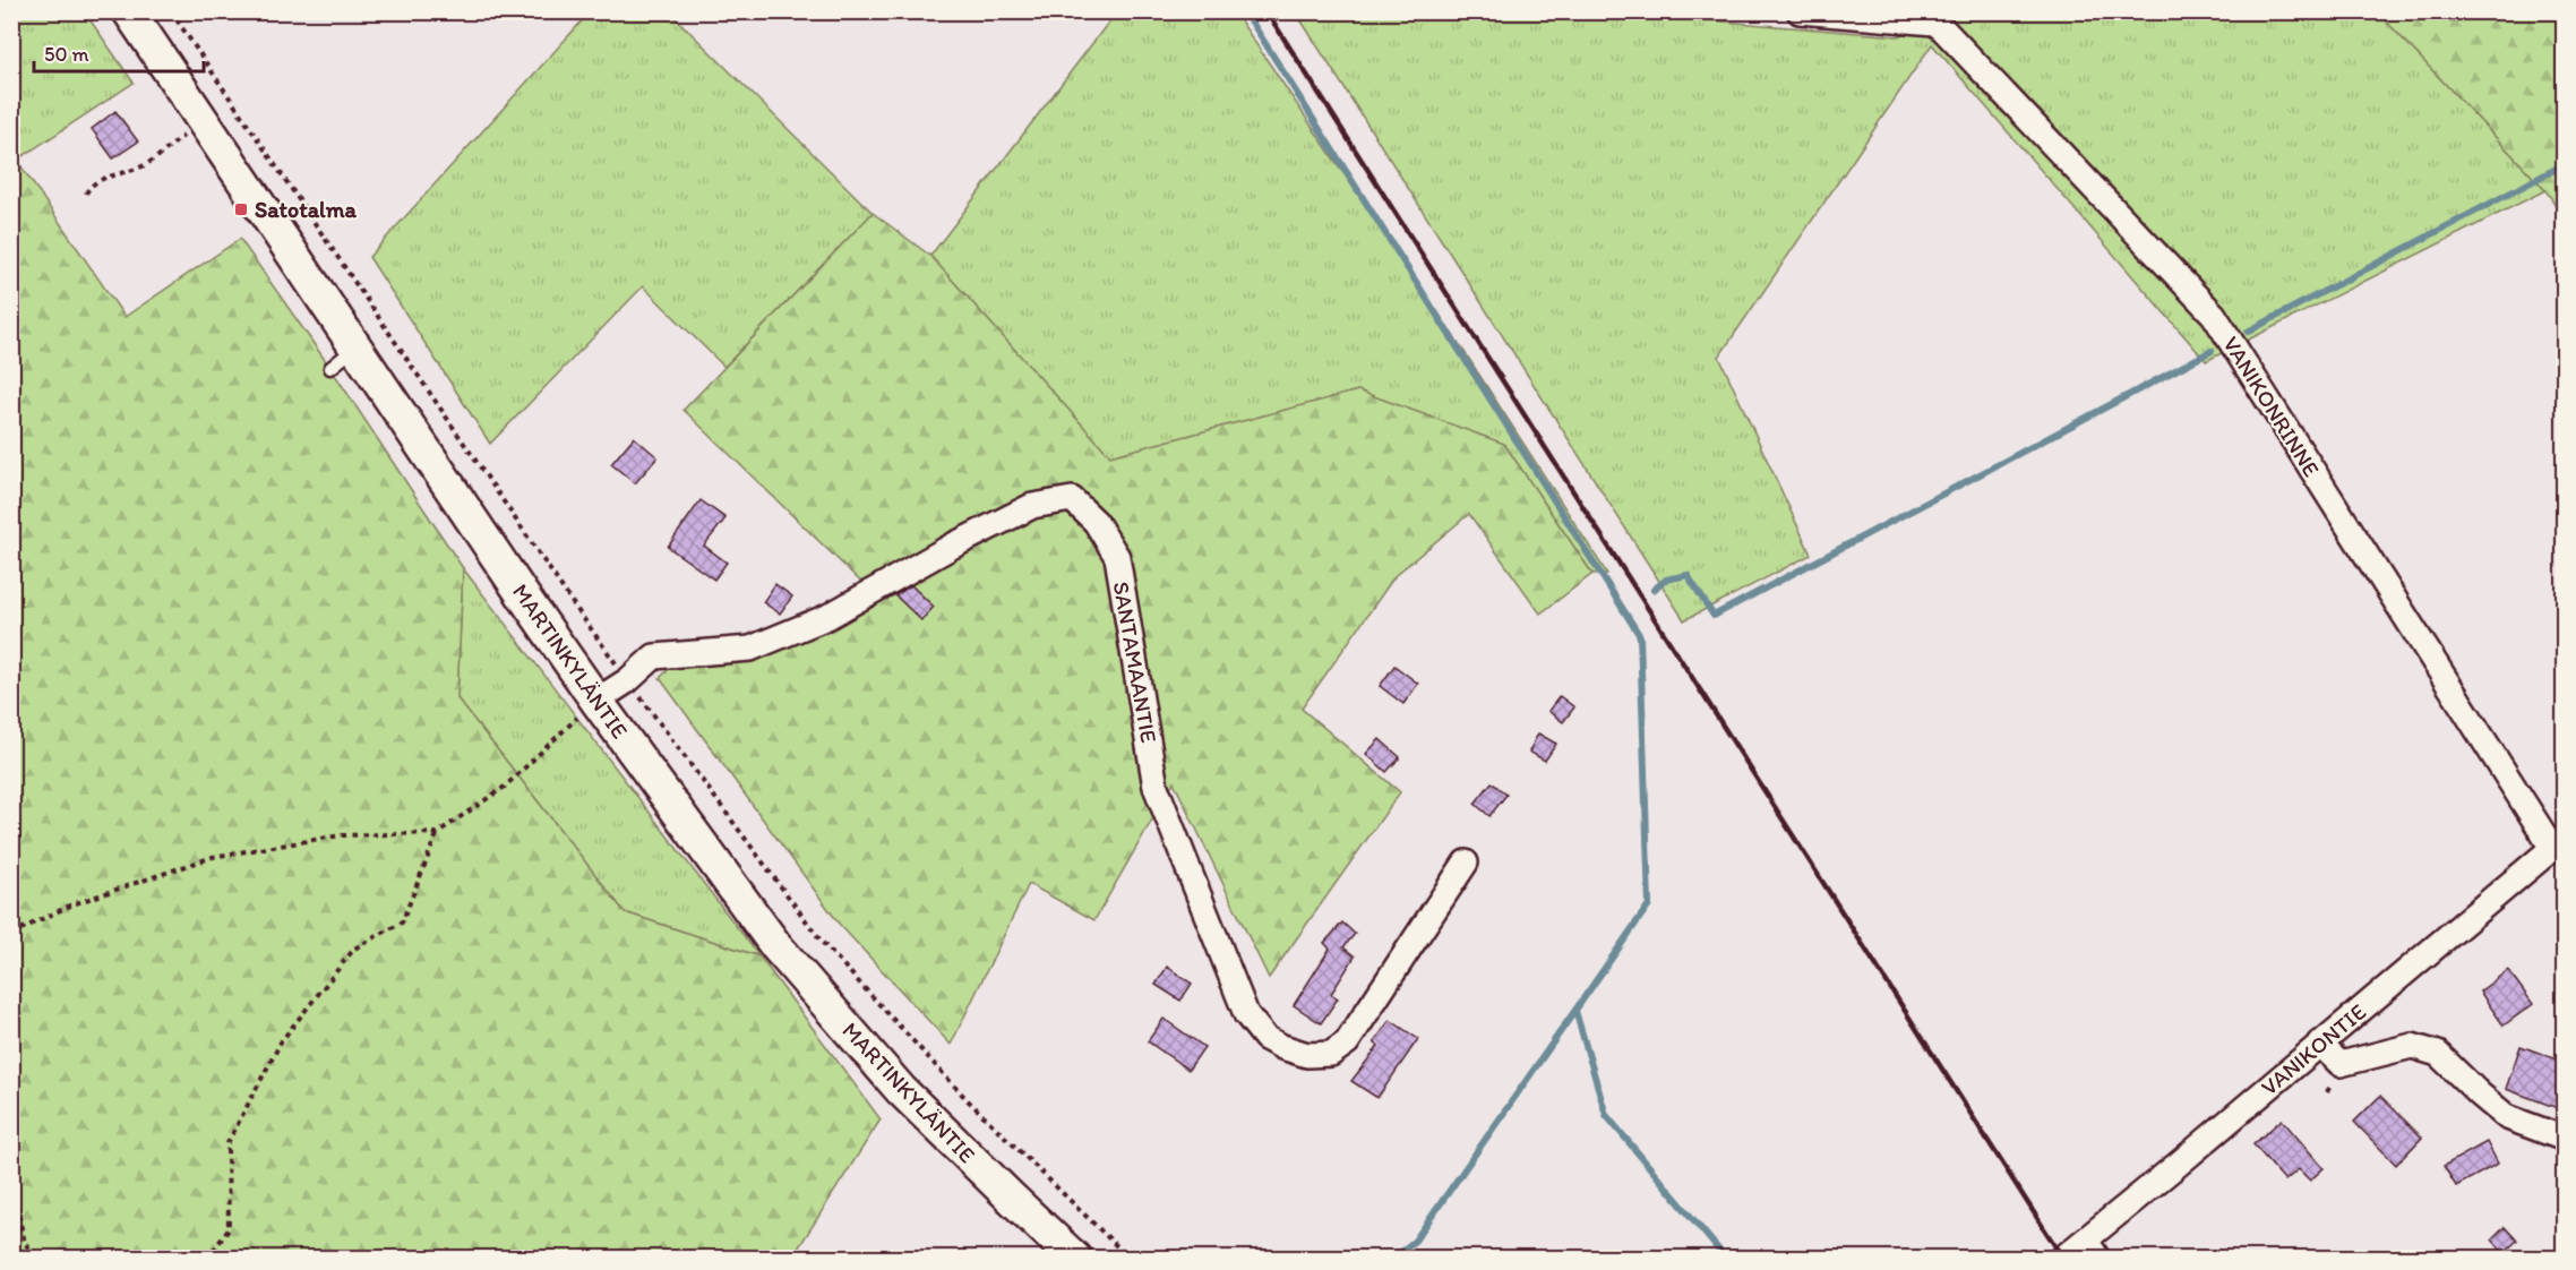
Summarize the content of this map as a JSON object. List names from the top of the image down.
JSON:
{
  "streets": {
    "street": [
      "VANIKONRINNE",
      "MARTINKYLÄNTIE",
      "SANTAMAANTIE",
      "VANIKONTIE"
    ]
  },
  "crossings": [
    ["VANIKONRINNE", "VANIKONTIE"],
    ["MARTINKYLÄNTIE", "SANTAMAANTIE"]
  ],
  "places": {
    "transit": ["Satotalma"]
  },
  "scale_bar": "50 m"
}
